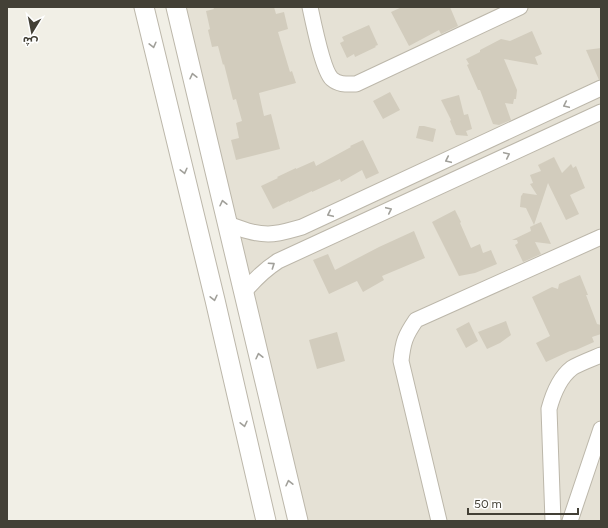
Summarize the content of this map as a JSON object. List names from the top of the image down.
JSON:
{
  "scale_bar": "50 m",
  "north": "bottom"
}
